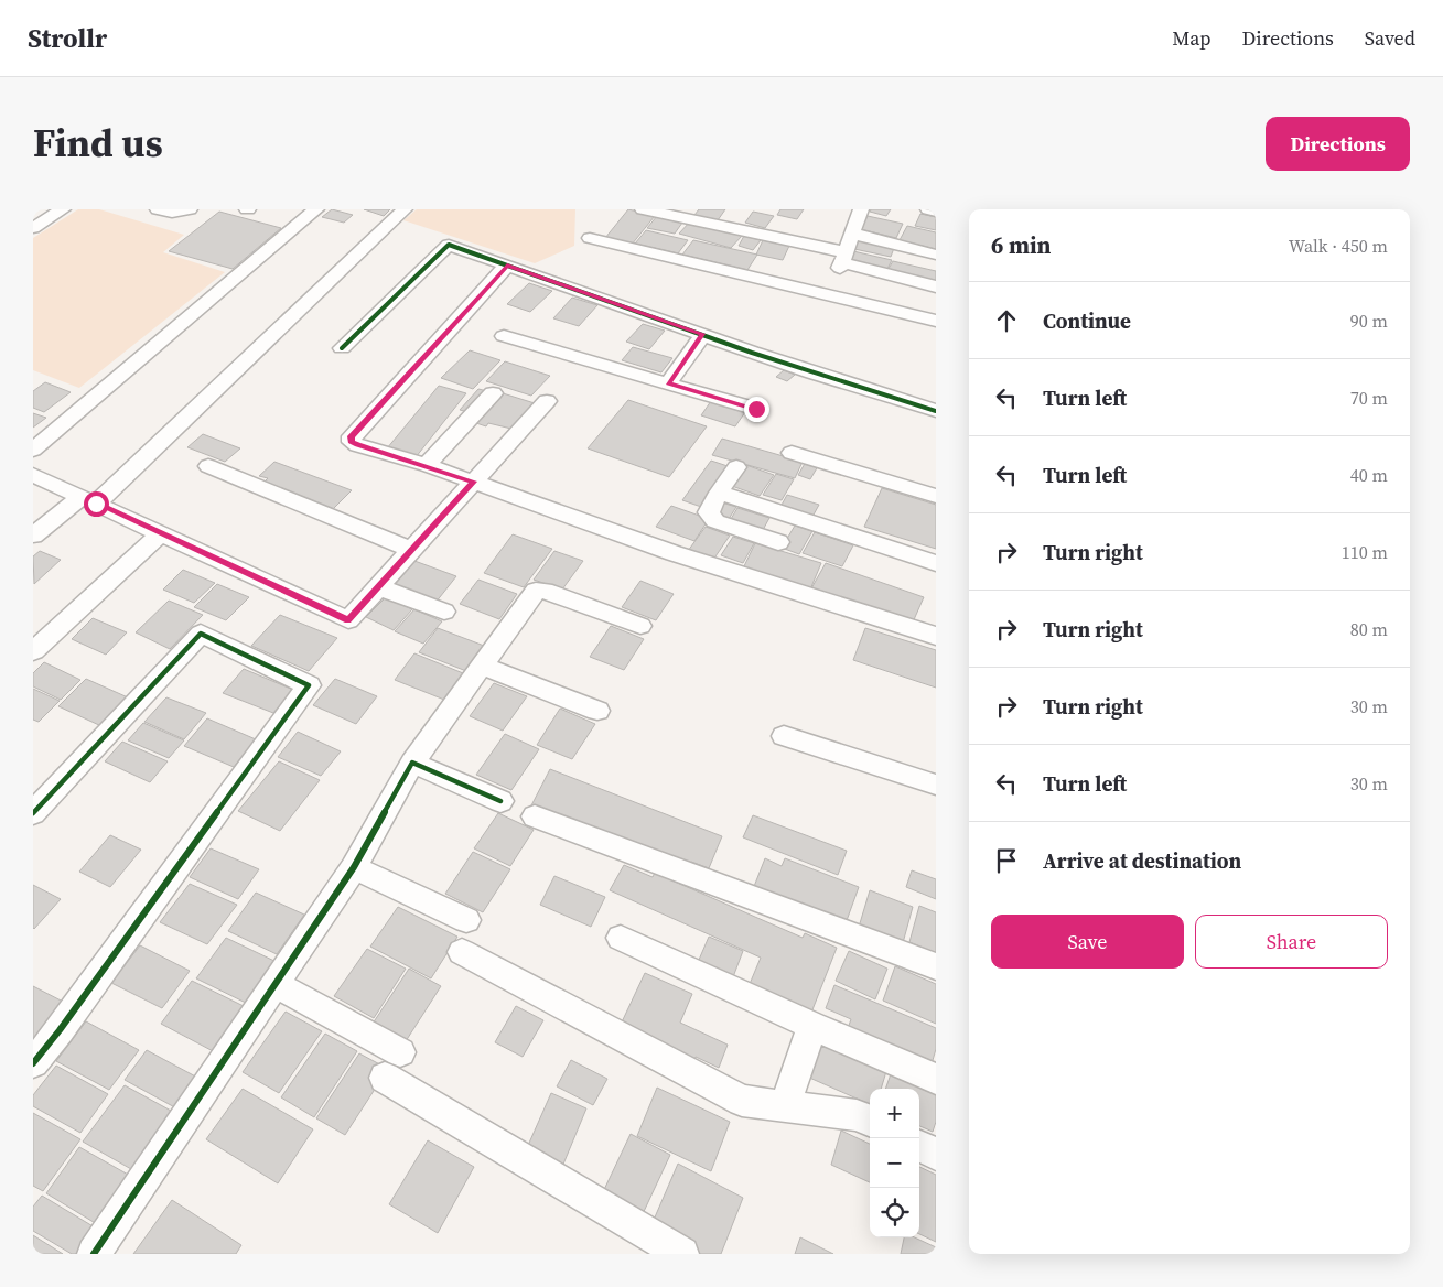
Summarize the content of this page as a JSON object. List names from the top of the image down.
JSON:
{
  "page": {
    "header": "Strollr",
    "nav": ["Map", "Directions", "Saved"],
    "title": "Find us",
    "buttons": [
      "Directions",
      ["Save", "Share"]
    ],
    "heading": ["6 min", "Walk · 450 m"],
    "list": [
      ["Continue", "90 m"],
      ["Turn left", "70 m"],
      ["Turn left", "40 m"],
      ["Turn right", "110 m"],
      ["Turn right", "80 m"],
      ["Turn right", "30 m"],
      ["Turn left", "30 m"],
      "Arrive at destination"
    ],
    "map_buttons": ["+", "−"]
  }
}
